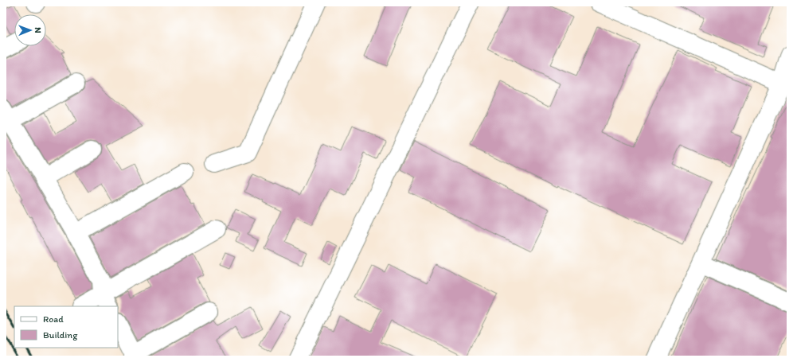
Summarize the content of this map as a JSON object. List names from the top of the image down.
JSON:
{
  "legend": ["Road", "Building"],
  "north": "right"
}
